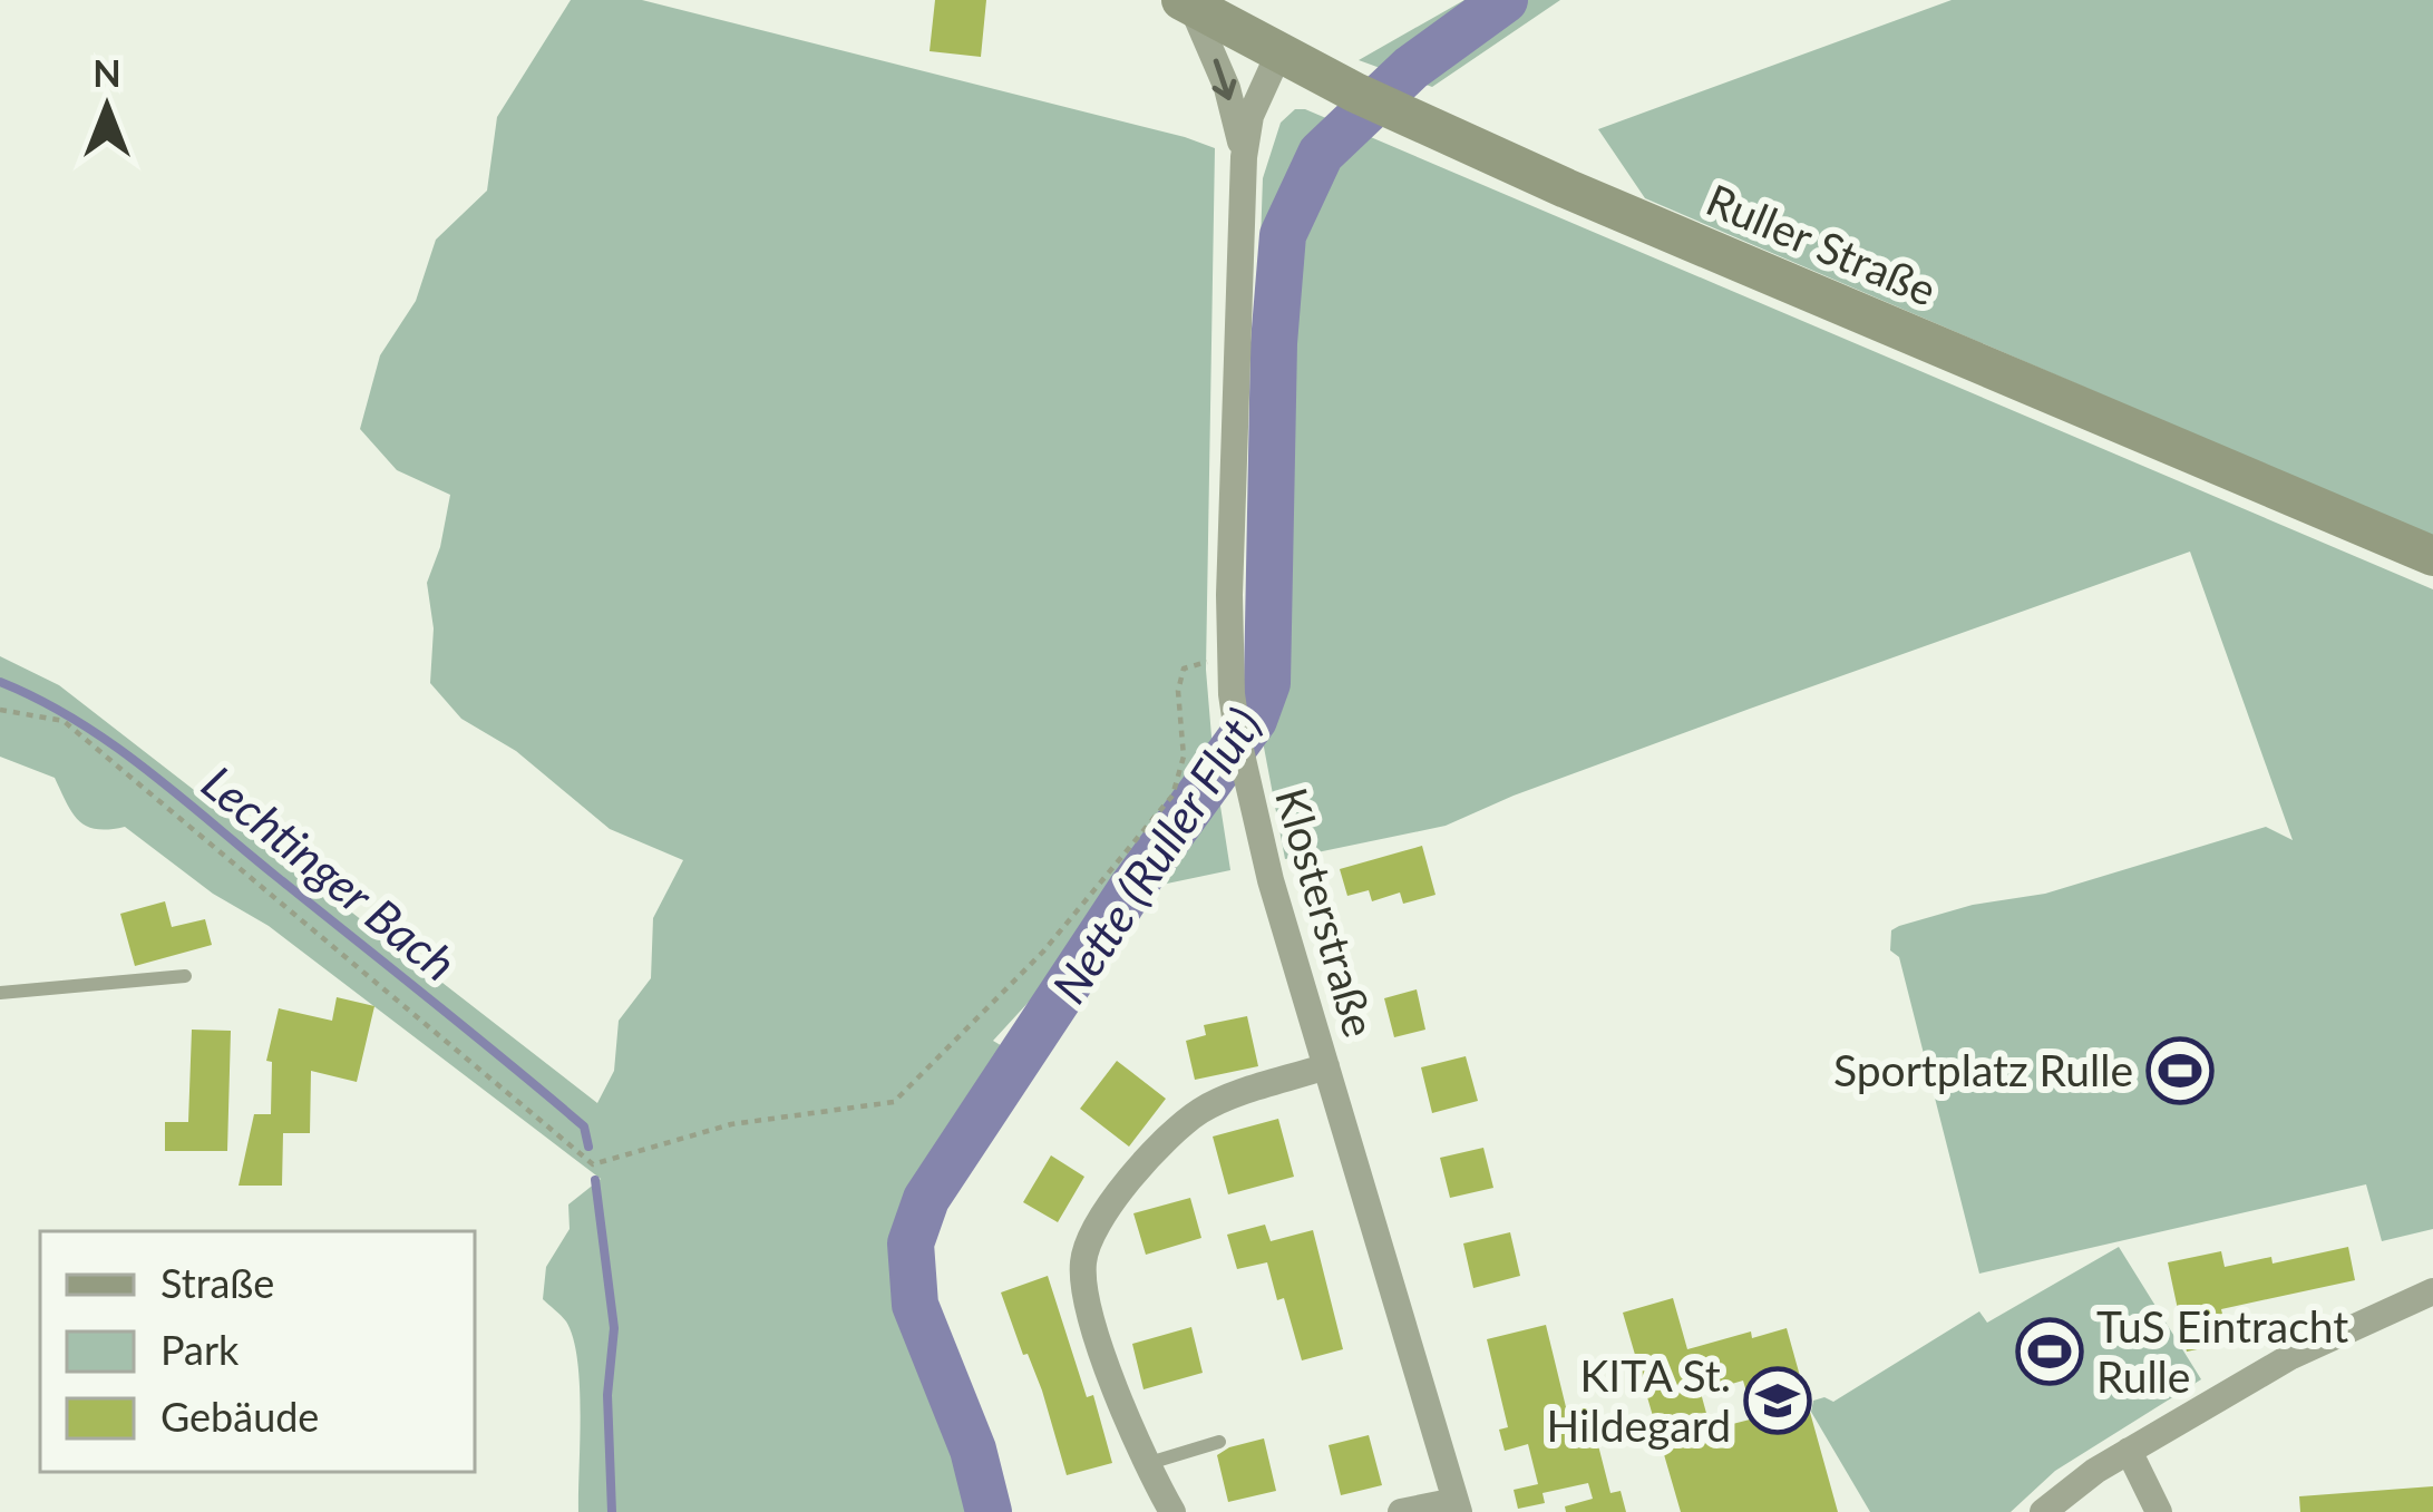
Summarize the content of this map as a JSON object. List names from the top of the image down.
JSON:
{
  "streets": {
    "main road": ["Ruller Straße"],
    "street": ["Klosterstraße"]
  },
  "crossings": [
    ["Ruller Straße", "Klosterstraße"]
  ],
  "water": ["Nette (Ruller Flut)", "Lechtinger Bach"],
  "places": {
    "sports": ["Sportplatz Rulle", "TuS Eintracht Rulle"],
    "school or university": ["KITA St. Hildegard"]
  },
  "legend": ["Straße", "Park", "Gebäude"],
  "north": "top"
}
